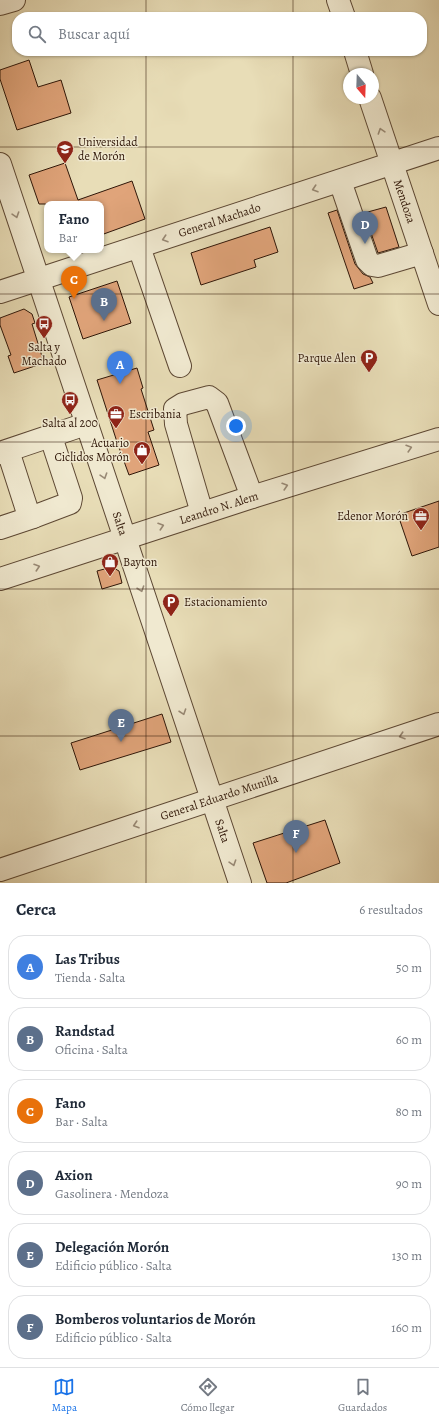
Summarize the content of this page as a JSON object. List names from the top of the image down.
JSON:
{
  "streets": {
    "street": [
      "Mendoza",
      "General Machado",
      "Leandro N. Alem",
      "Salta",
      "General Eduardo Munilla"
    ]
  },
  "crossings": [
    ["Mendoza", "General Machado"],
    ["General Machado", "Salta"],
    ["Leandro N. Alem", "Salta"],
    ["Salta", "General Eduardo Munilla"]
  ],
  "one_way": [
    "General Machado",
    "Leandro N. Alem",
    "Salta",
    "General Eduardo Munilla"
  ],
  "places": {
    "school or university": ["Universidad de Morón"],
    "bus stop": ["Salta y Machado", "Salta al 200"],
    "parking": ["Parque Alen", "Estacionamiento"],
    "office": ["Escribania", "Edenor Morón"],
    "shop": ["Acuario Ciclidos Morón", "Bayton"]
  },
  "north": "bottom",
  "page": {
    "search": "Buscar aquí",
    "popup": ["Fano", "Bar"],
    "pins": [
      "D",
      "C",
      "B",
      "A",
      "E",
      "F"
    ],
    "heading": ["Cerca", "6 resultados"],
    "list": [
      {
        "mark": "A",
        "name": "Las Tribus",
        "note": "Tienda · Salta",
        "value": "50 m"
      },
      {
        "mark": "B",
        "name": "Randstad",
        "note": "Oficina · Salta",
        "value": "60 m"
      },
      {
        "mark": "C",
        "name": "Fano",
        "note": "Bar · Salta",
        "value": "80 m"
      },
      {
        "mark": "D",
        "name": "Axion",
        "note": "Gasolinera · Mendoza",
        "value": "90 m"
      },
      {
        "mark": "E",
        "name": "Delegación Morón",
        "note": "Edificio público · Salta",
        "value": "130 m"
      },
      {
        "mark": "F",
        "name": "Bomberos voluntarios de Morón",
        "note": "Edificio público · Salta",
        "value": "160 m"
      }
    ],
    "nav": ["Mapa", "Cómo llegar", "Guardados"]
  }
}
